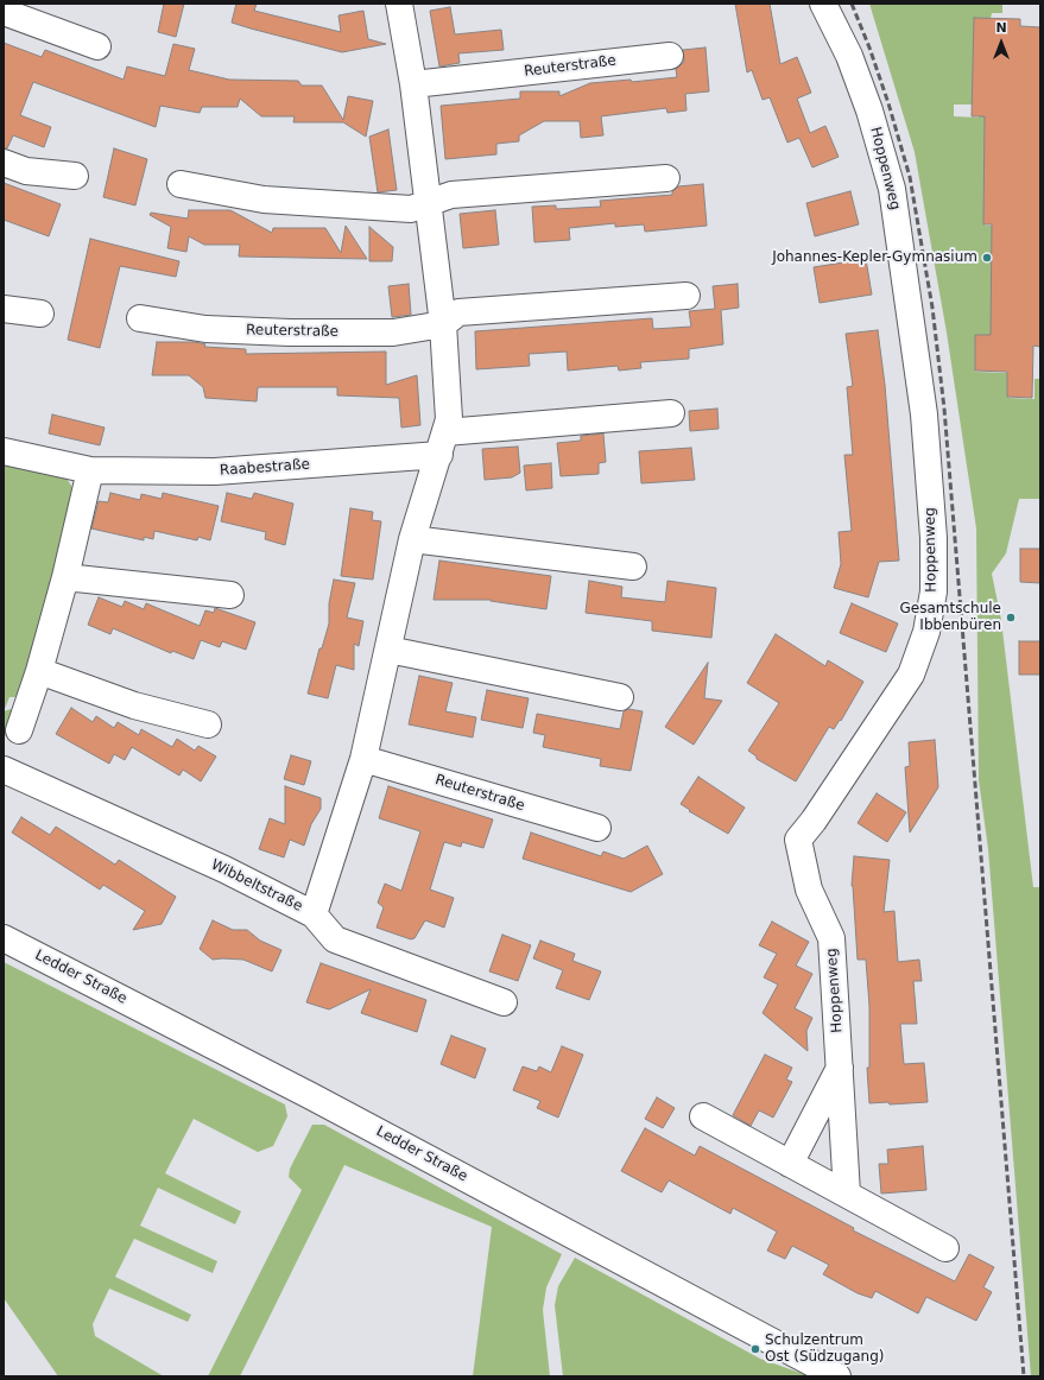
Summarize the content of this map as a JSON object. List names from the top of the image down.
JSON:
{
  "streets": {
    "street": [
      "Reuterstraße",
      "Hoppenweg",
      "Raabestraße",
      "Wibbeltstraße",
      "Ledder Straße"
    ]
  },
  "places": ["Johannes-Kepler-Gymnasium", "Gesamtschule Ibbenbüren", "Schulzentrum Ost (Südzugang)"],
  "north": "top"
}
